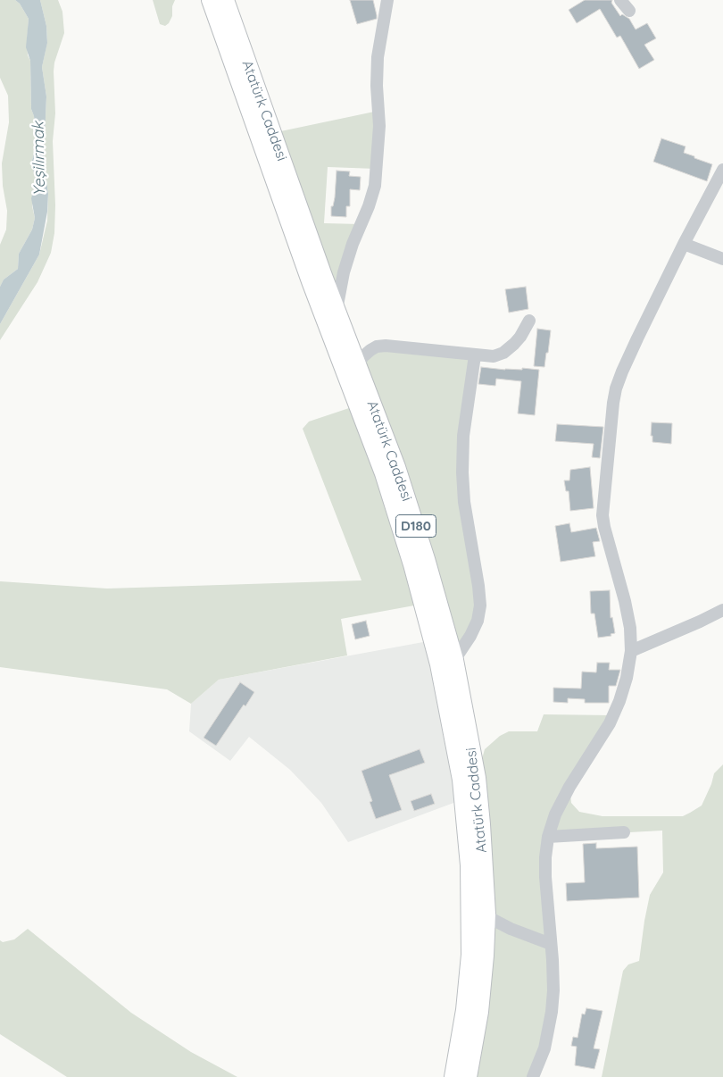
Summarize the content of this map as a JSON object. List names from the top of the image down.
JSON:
{
  "streets": {
    "highway": ["Atatürk Caddesi", "D180"]
  },
  "water": ["Yeşilırmak"]
}
